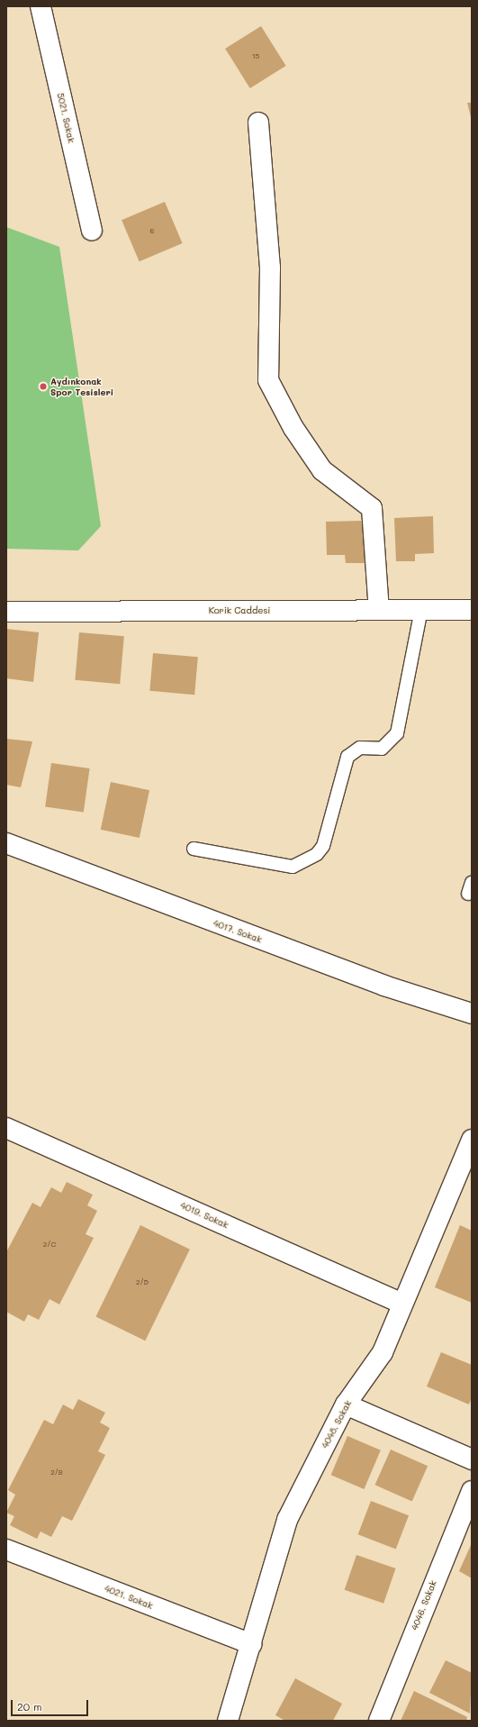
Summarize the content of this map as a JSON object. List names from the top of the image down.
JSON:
{
  "streets": {
    "street": [
      "5021. Sokak",
      "Korik Caddesi",
      "4017. Sokak",
      "4019. Sokak",
      "4048. Sokak",
      "4021. Sokak",
      "4046. Sokak"
    ]
  },
  "crossings": [
    ["4019. Sokak", "4048. Sokak"],
    ["4048. Sokak", "4021. Sokak"]
  ],
  "places": ["Aydınkonak Spor Tesisleri"],
  "house_numbers": [
    "15",
    "6",
    "2/C",
    "2/D",
    "2/B"
  ],
  "scale_bar": "20 m"
}
